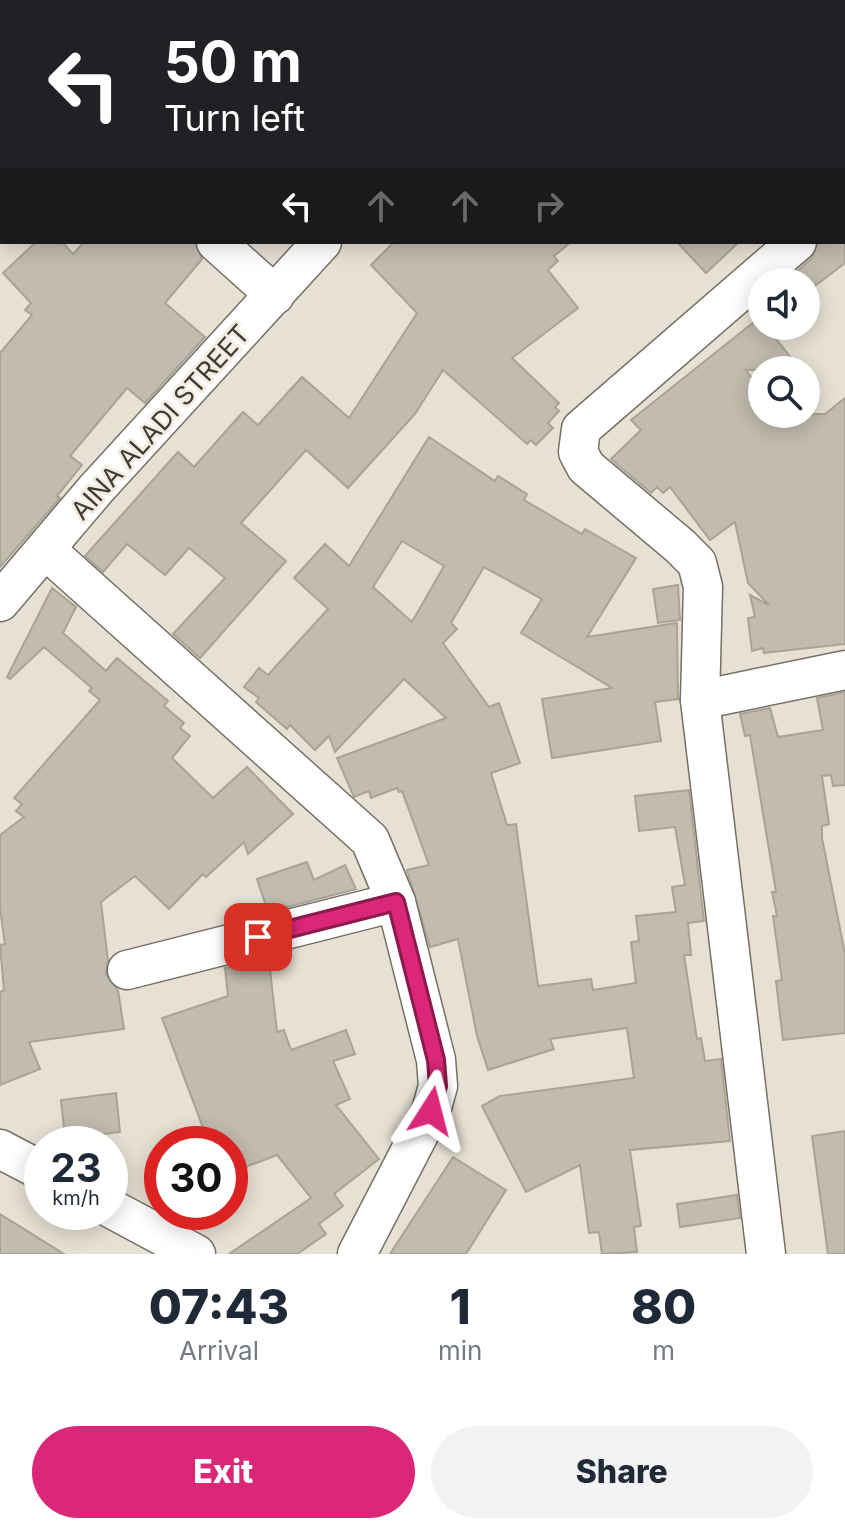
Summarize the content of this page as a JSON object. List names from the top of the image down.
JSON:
{
  "streets": {
    "street": ["AINA ALADI STREET"]
  },
  "page": {
    "turn": ["50 m", "Turn left"],
    "speed": "23 km/h",
    "limit": "30",
    "eta": [
      "07:43",
      "Arrival",
      "1",
      "min",
      "80",
      "m"
    ],
    "buttons": ["Exit", "Share"]
  }
}
